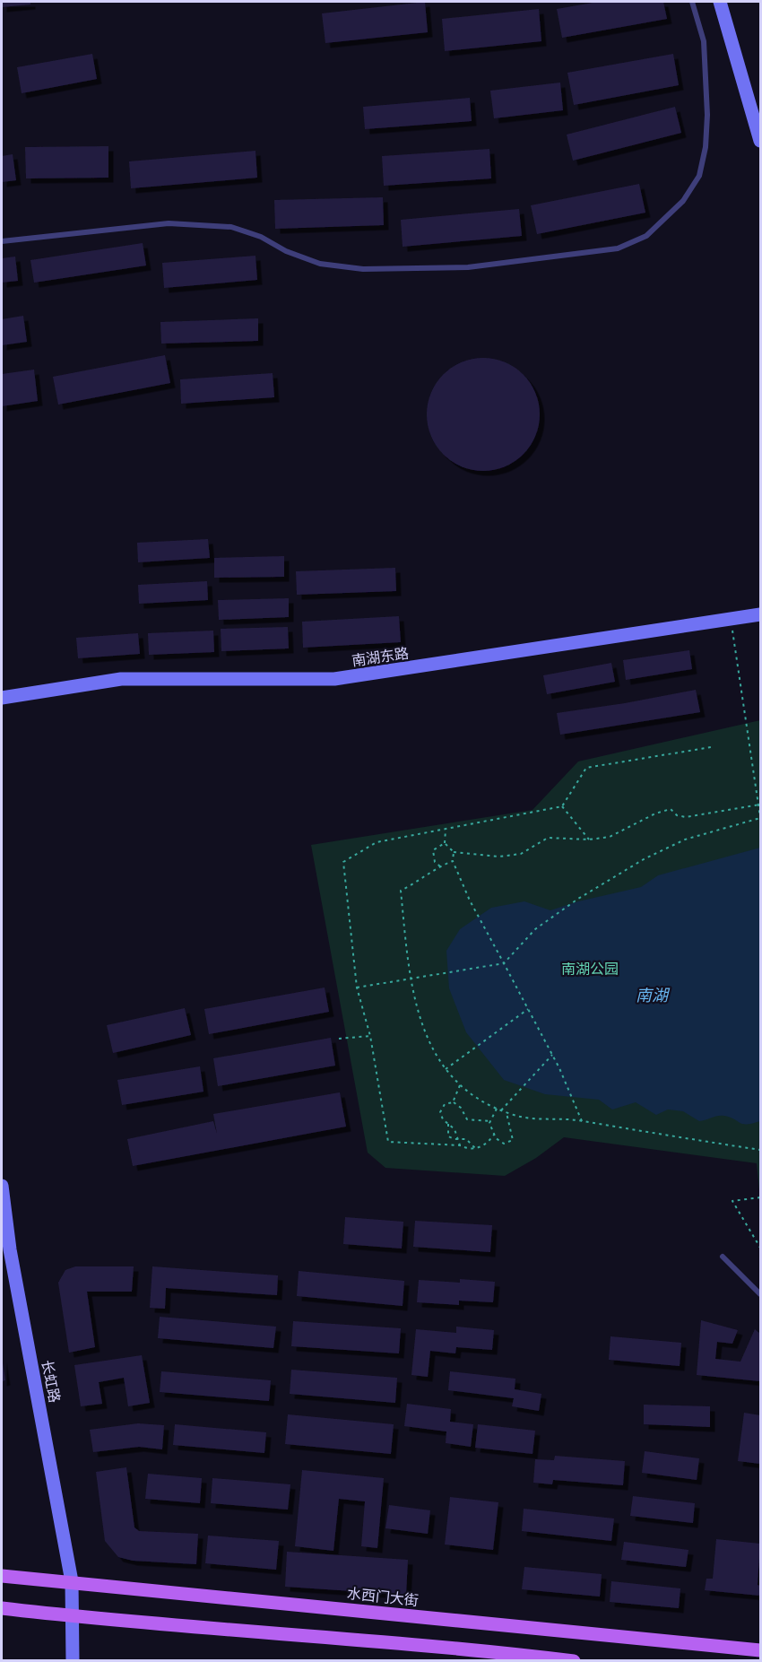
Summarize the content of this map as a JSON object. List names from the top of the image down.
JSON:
{
  "streets": {
    "main road": ["水西门大街"],
    "street": ["南湖东路", "长虹路"]
  },
  "crossings": [
    ["长虹路", "水西门大街"]
  ],
  "water": ["南湖"],
  "parks": ["南湖公园"]
}
